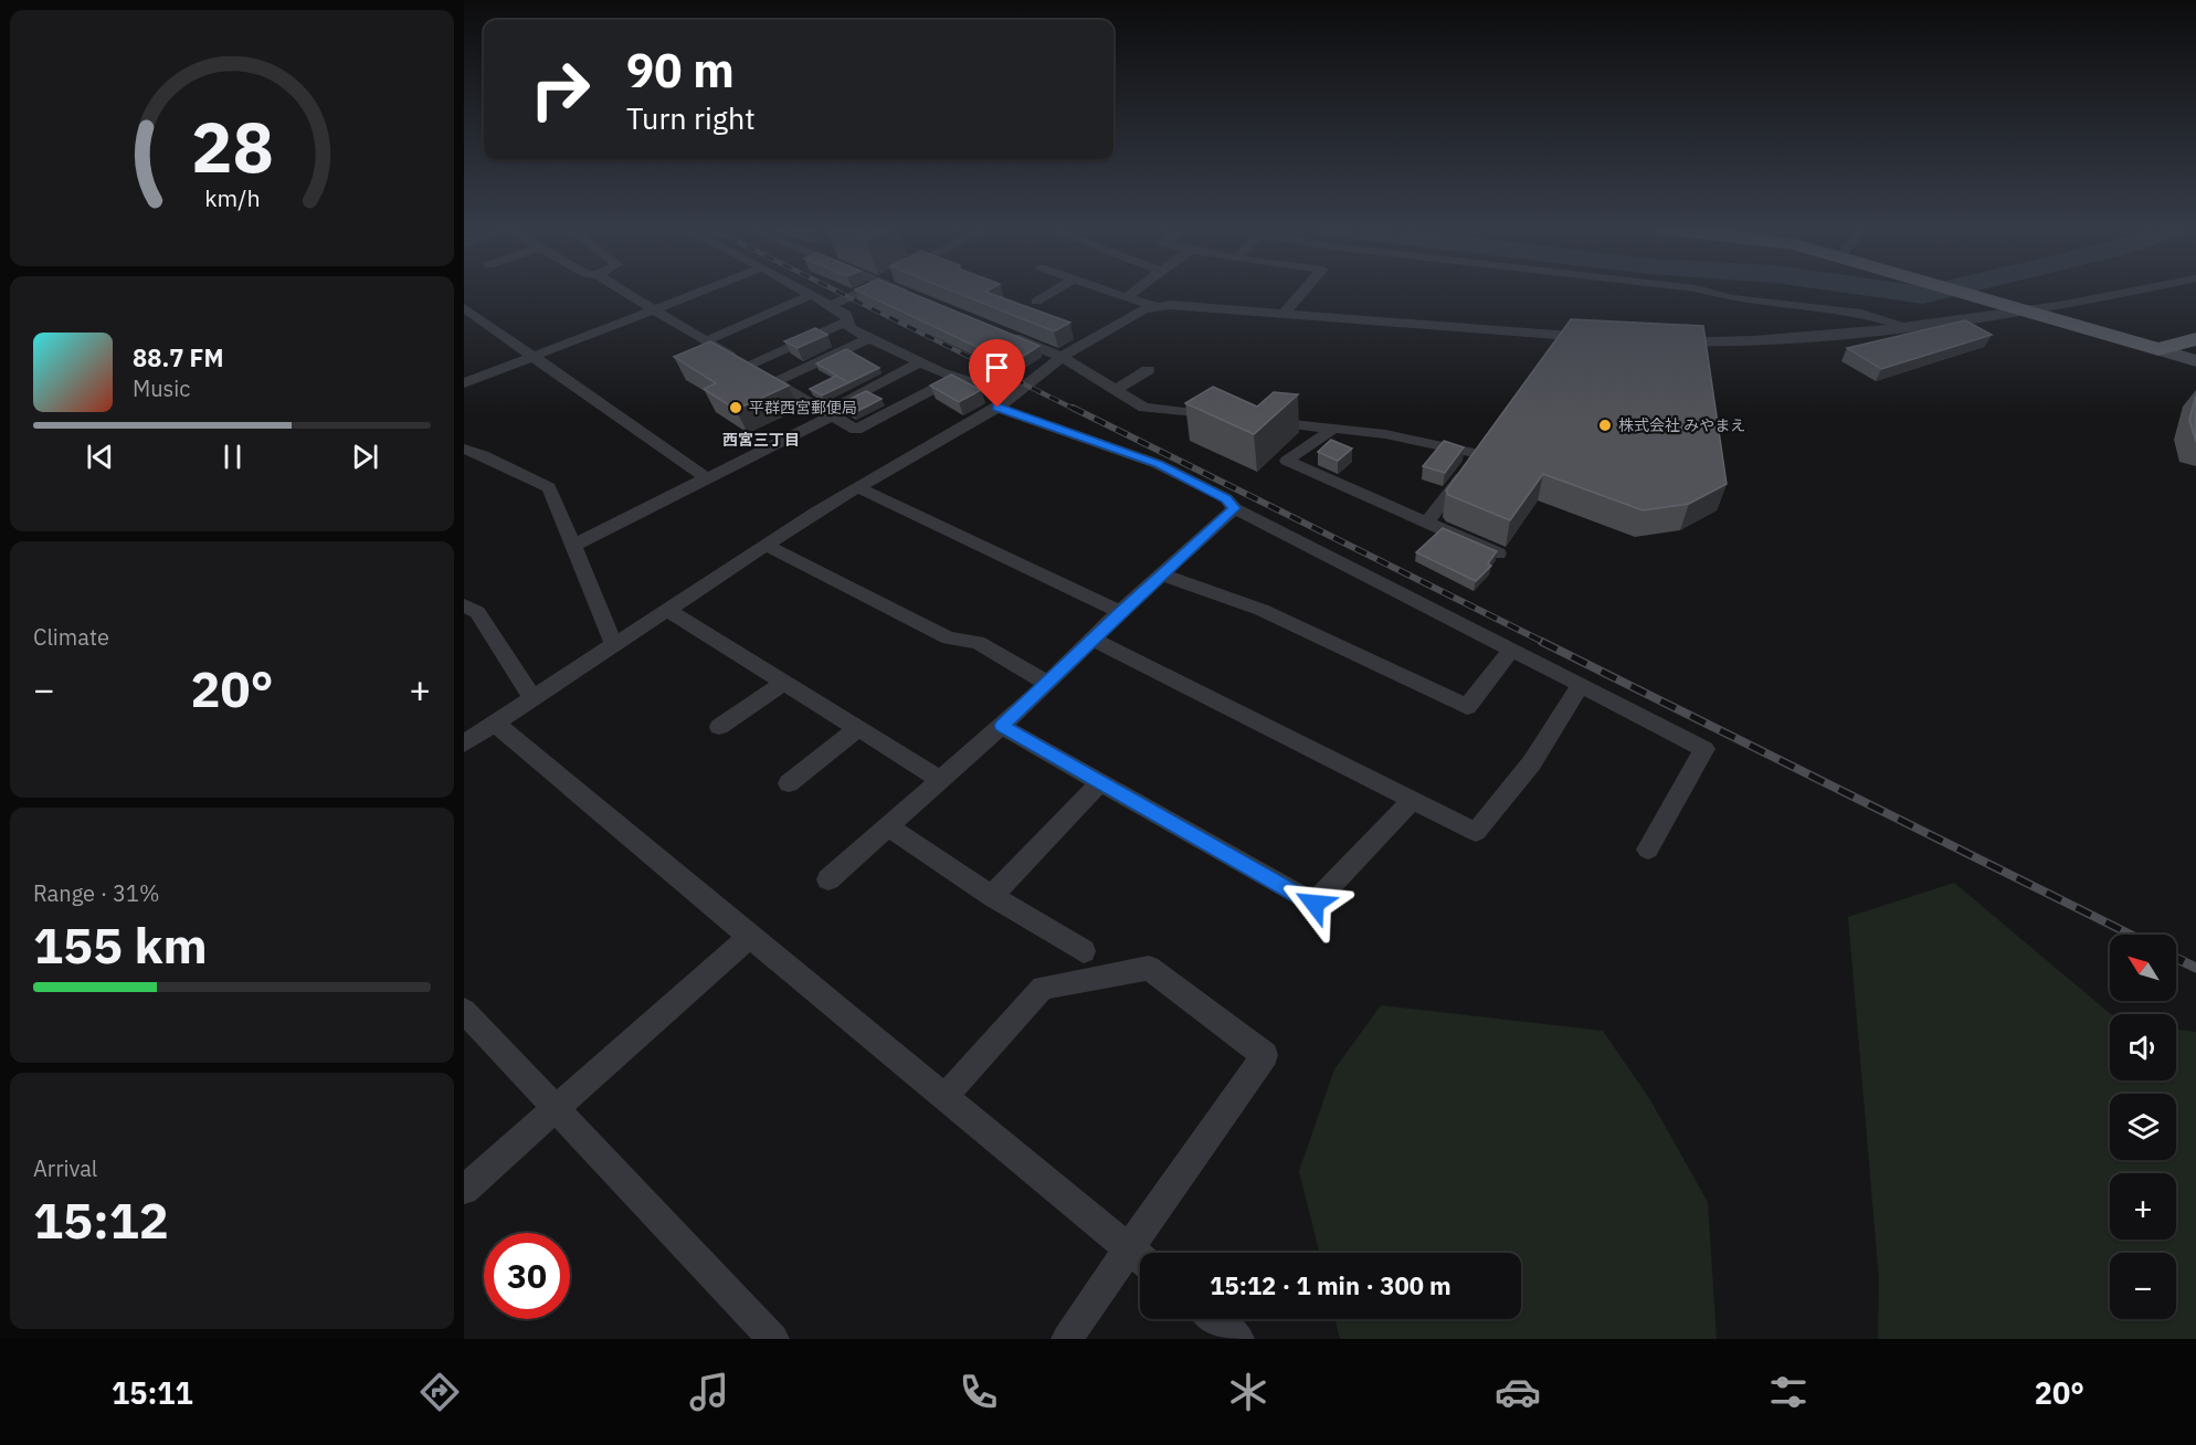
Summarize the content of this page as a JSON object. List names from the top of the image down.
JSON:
{
  "districts": ["西宮三丁目"],
  "places": ["平群西宮郵便局", "株式会社 みやまえ"],
  "north": "top left",
  "page": {
    "turn": ["90 m", "Turn right"],
    "song": ["88.7 FM", "Music"],
    "tile": [
      "Climate",
      ["Range · 31%", "155 km"],
      ["Arrival", "15:12"]
    ],
    "heat": ["−", "20°", "+"],
    "map_buttons": ["+", "−"],
    "limit": "30",
    "trip": "15:12 · 1 min · 300 m",
    "tabs": ["15:11", "20°"],
    "gauge": ["28", "km/h"]
  }
}
